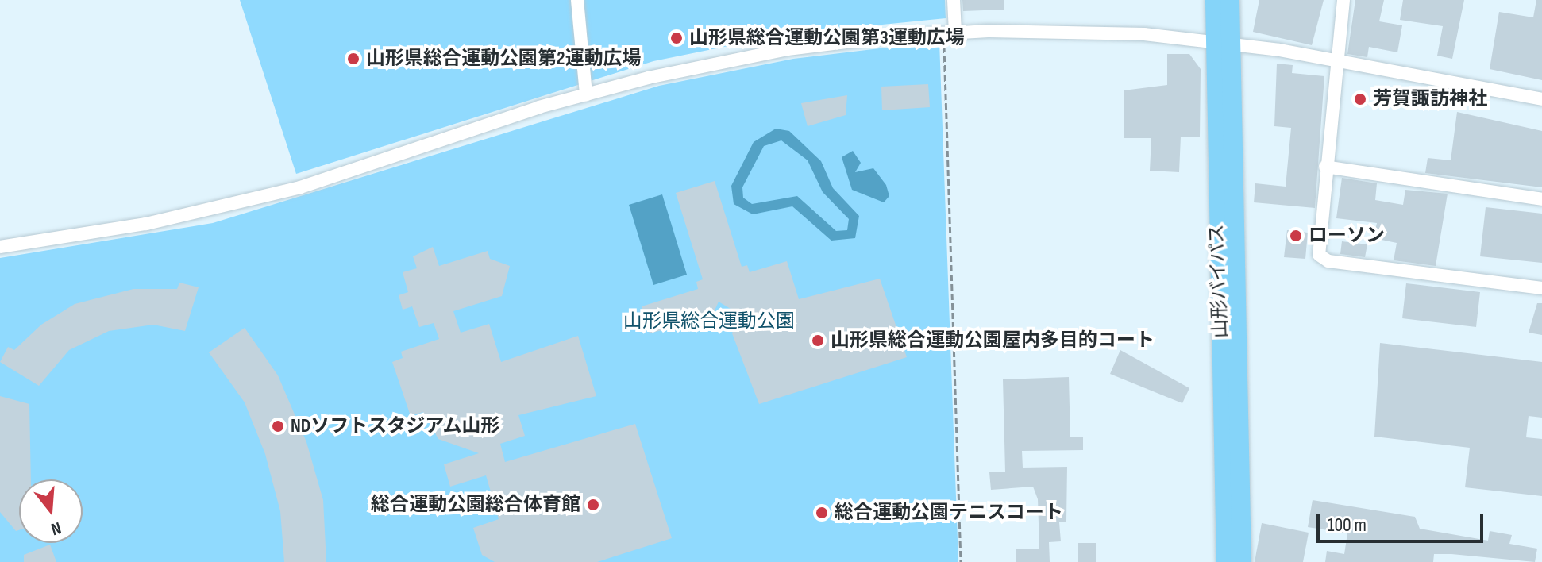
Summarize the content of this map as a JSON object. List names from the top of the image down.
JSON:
{
  "streets": {
    "highway": ["山形バイパス"]
  },
  "parks": ["山形県総合運動公園"],
  "places": [
    "山形県総合運動公園第3運動広場",
    "山形県総合運動公園第2運動広場",
    "芳賀諏訪神社",
    "ローソン",
    "山形県総合運動公園屋内多目的コート",
    "NDソフトスタジアム山形",
    "総合運動公園総合体育館",
    "総合運動公園テニスコート"
  ],
  "scale_bar": "100 m",
  "north": "bottom"
}
